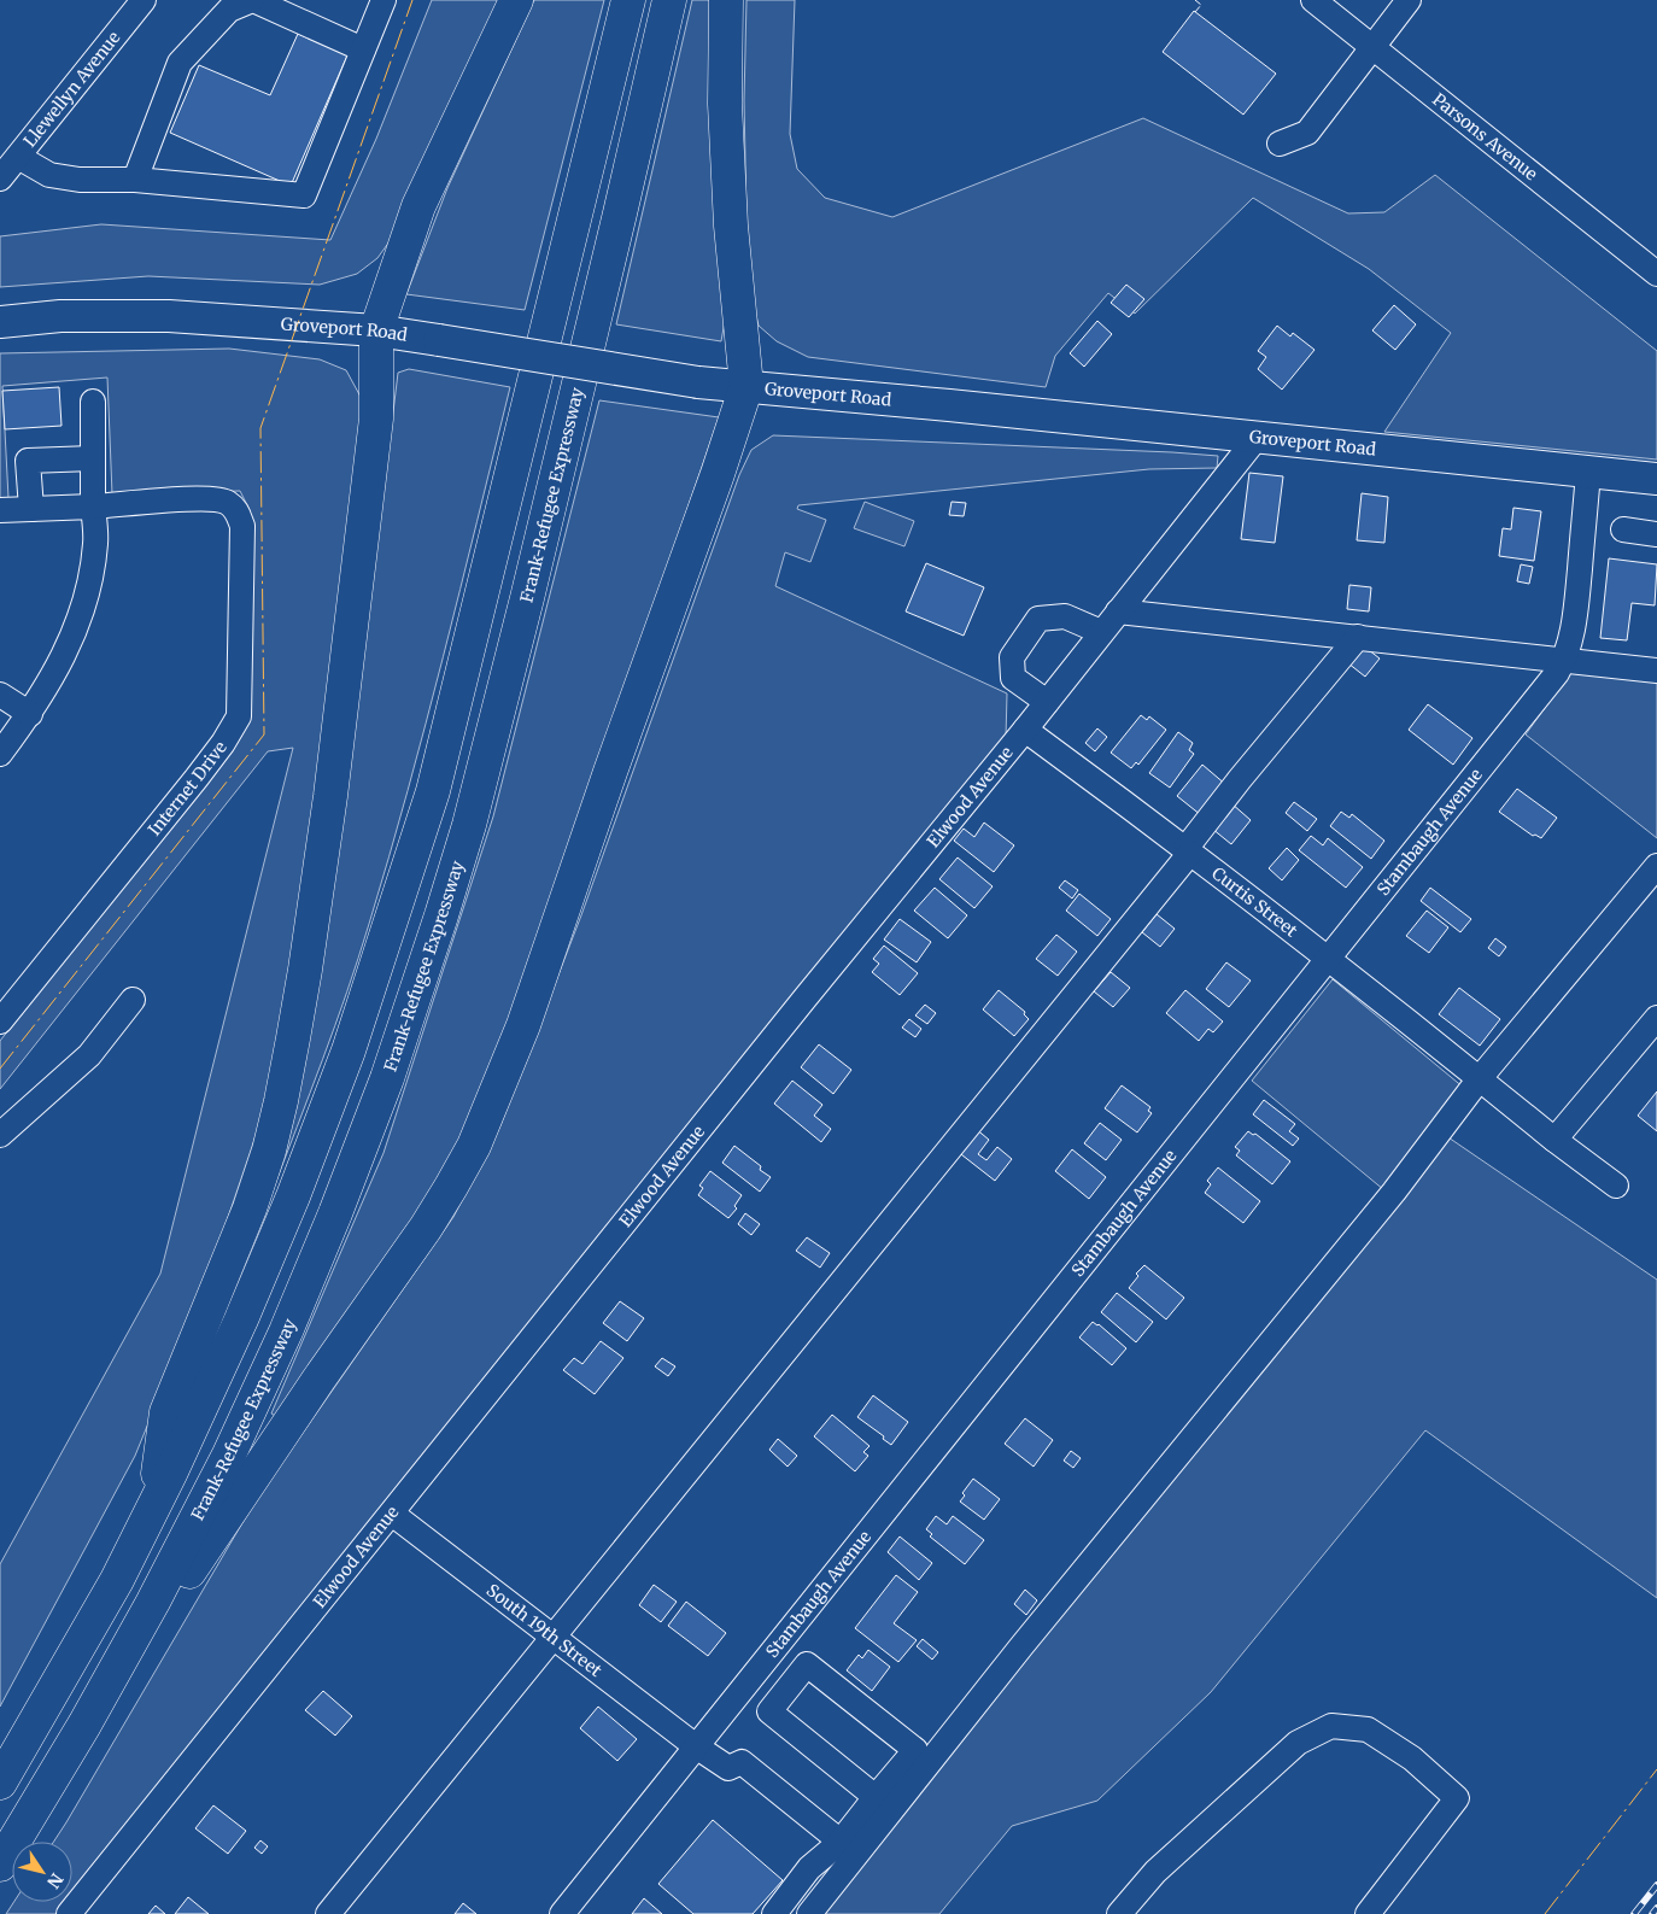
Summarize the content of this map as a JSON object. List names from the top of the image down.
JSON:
{
  "streets": {
    "highway": ["Frank-Refugee Expressway"],
    "main road": ["Groveport Road"],
    "street": [
      "Llewellyn Avenue",
      "Parsons Avenue",
      "Internet Drive",
      "Elwood Avenue",
      "Stambaugh Avenue",
      "Curtis Street",
      "South 19th Street"
    ]
  },
  "crossings": [
    ["Groveport Road", "Elwood Avenue"],
    ["Groveport Road", "Stambaugh Avenue"],
    ["Elwood Avenue", "Curtis Street"],
    ["Elwood Avenue", "South 19th Street"],
    ["Stambaugh Avenue", "Curtis Street"],
    ["Stambaugh Avenue", "South 19th Street"]
  ],
  "north": "bottom right"
}
